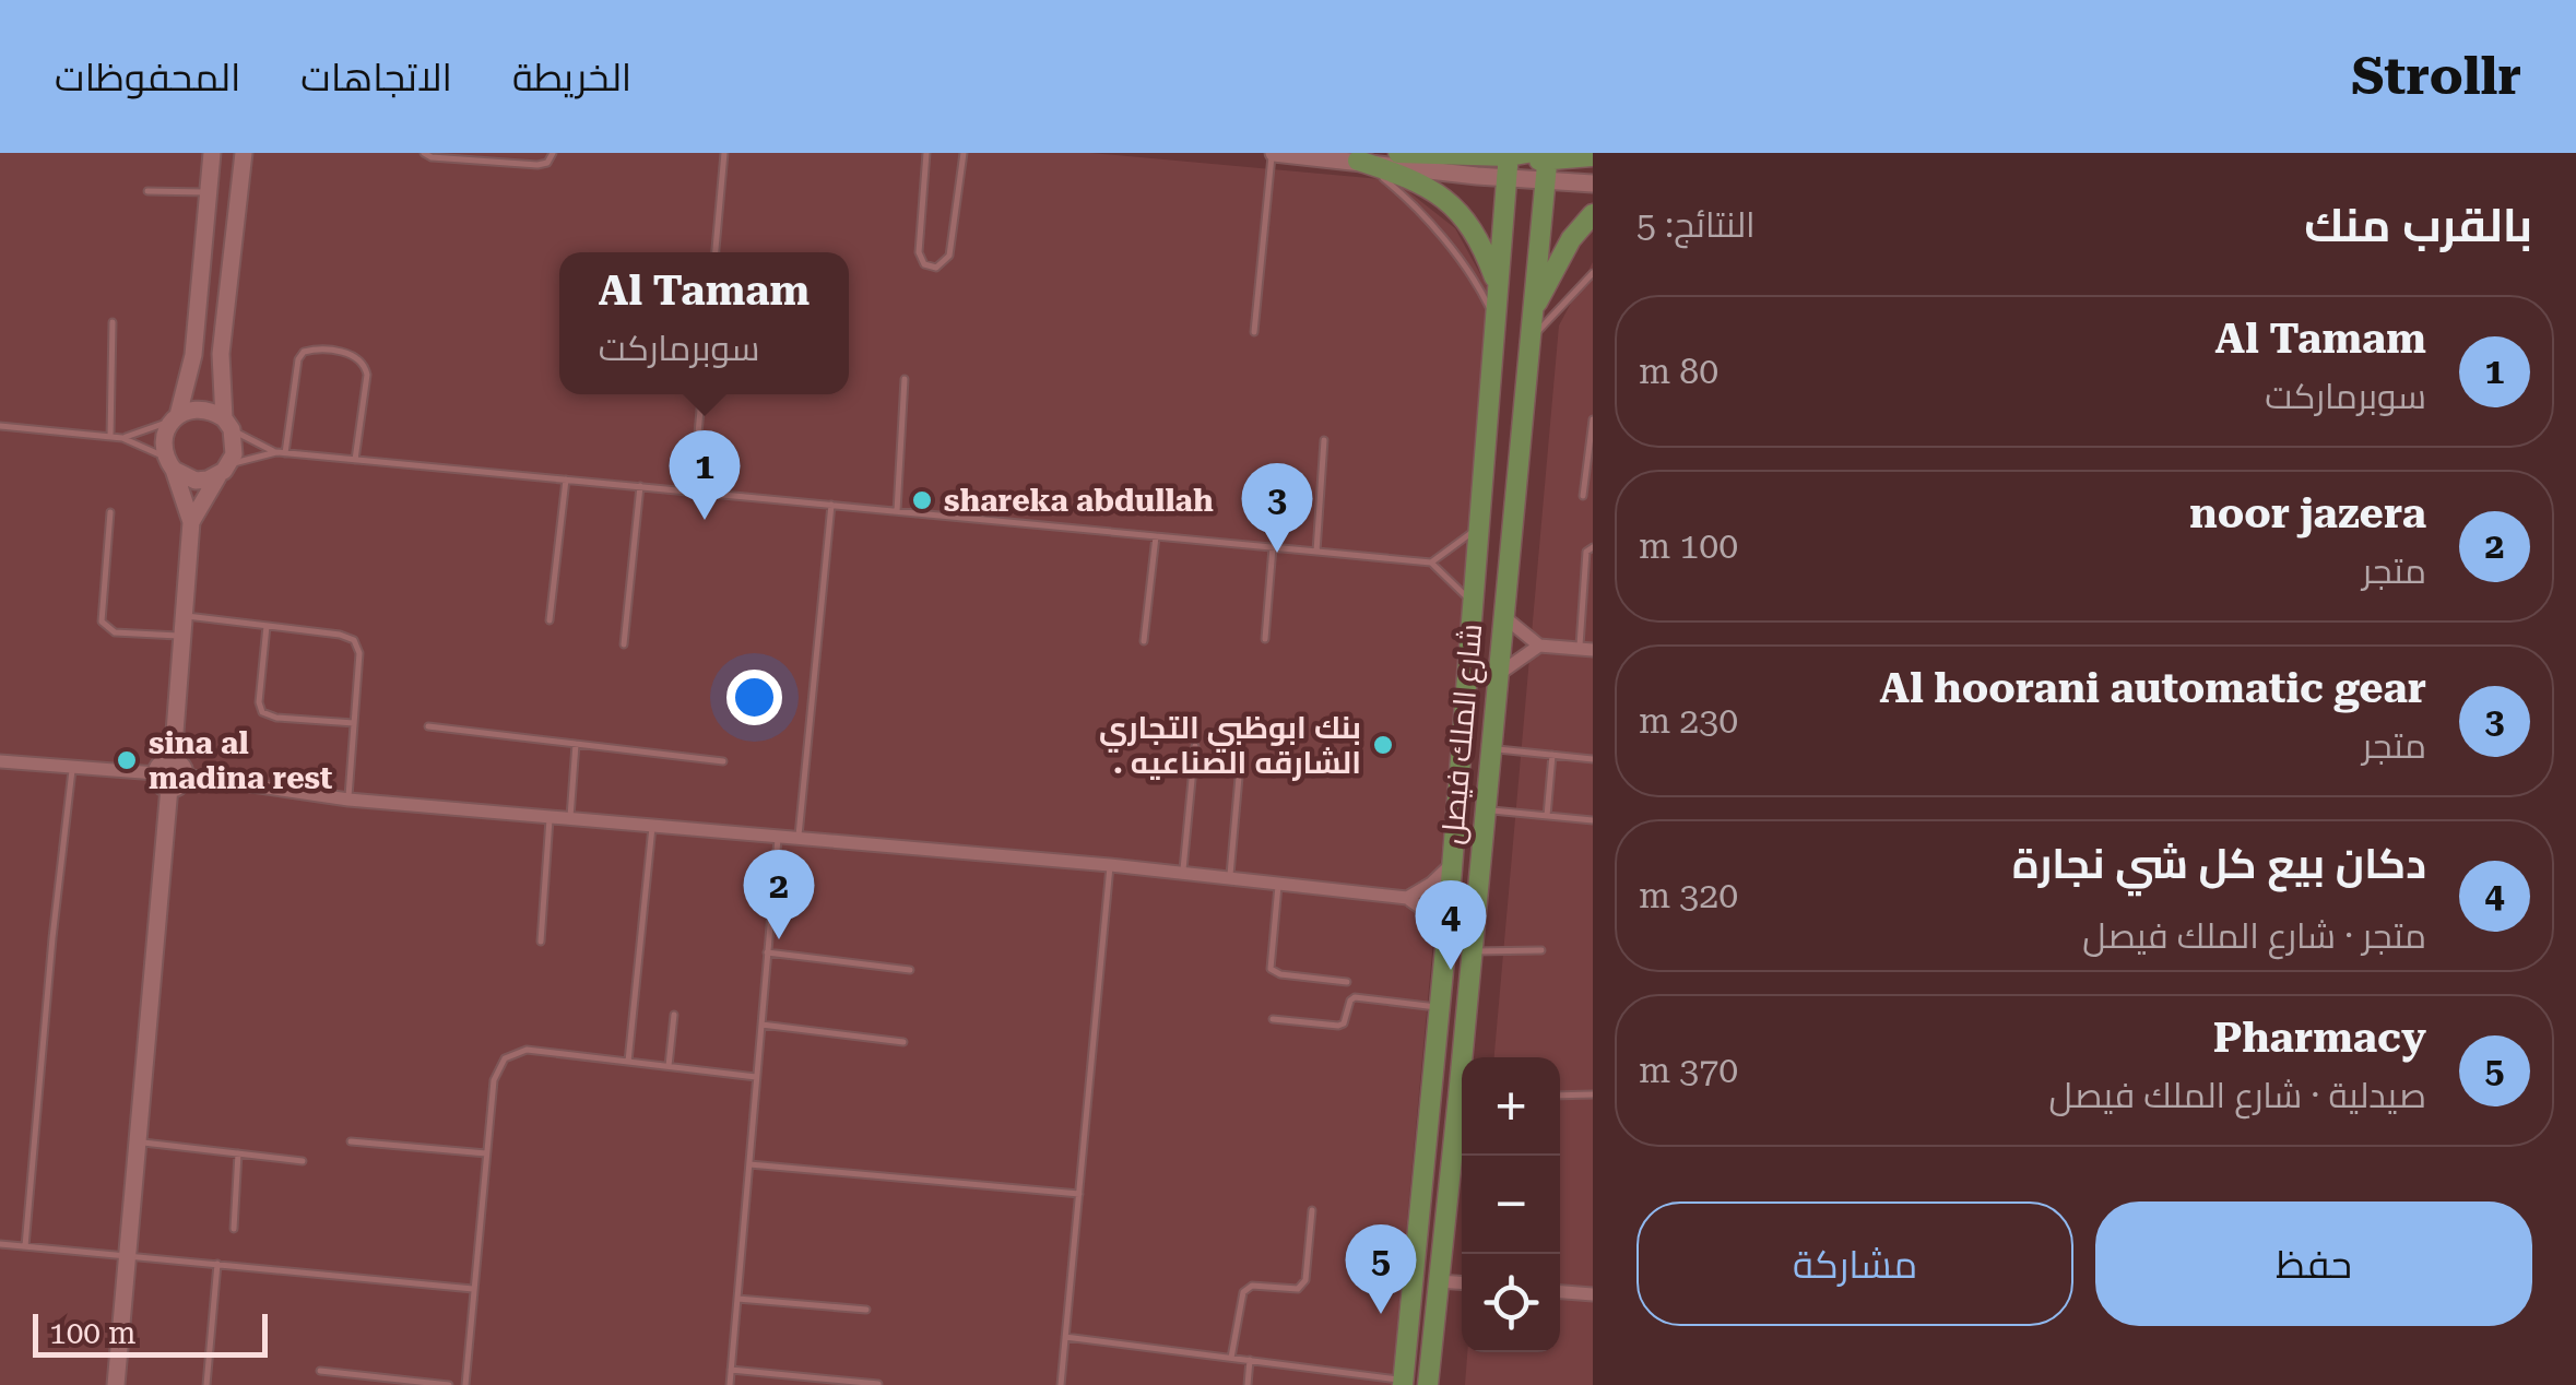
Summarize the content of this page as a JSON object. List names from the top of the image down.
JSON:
{
  "streets": {
    "main road": ["شارع الملك فيصل"]
  },
  "places": ["shareka abdullah", "بنك ابوظبي التجاري . الشارقه الصناعيه", "sina al madina rest"],
  "scale_bar": "100 m",
  "page": {
    "header": "Strollr",
    "nav": ["الخريطة", "الاتجاهات", "المحفوظات"],
    "heading": ["بالقرب منك", "النتائج: 5"],
    "popup": ["Al Tamam", "سوبرماركت"],
    "list": [
      {
        "mark": "1",
        "name": "Al Tamam",
        "note": "سوبرماركت",
        "value": "80 m"
      },
      {
        "mark": "2",
        "name": "noor jazera",
        "note": "متجر",
        "value": "100 m"
      },
      {
        "mark": "3",
        "name": "Al hoorani automatic gear",
        "note": "متجر",
        "value": "230 m"
      },
      {
        "mark": "4",
        "name": "دكان بيع كل شي نجارة",
        "note": "متجر · شارع الملك فيصل",
        "value": "320 m"
      },
      {
        "mark": "5",
        "name": "Pharmacy",
        "note": "صيدلية · شارع الملك فيصل",
        "value": "370 m"
      }
    ],
    "pins": [
      "1",
      "3",
      "2",
      "4",
      "5"
    ],
    "map_buttons": ["+", "−"],
    "buttons": ["حفظ", "مشاركة"],
    "scale": "100 m"
  }
}
